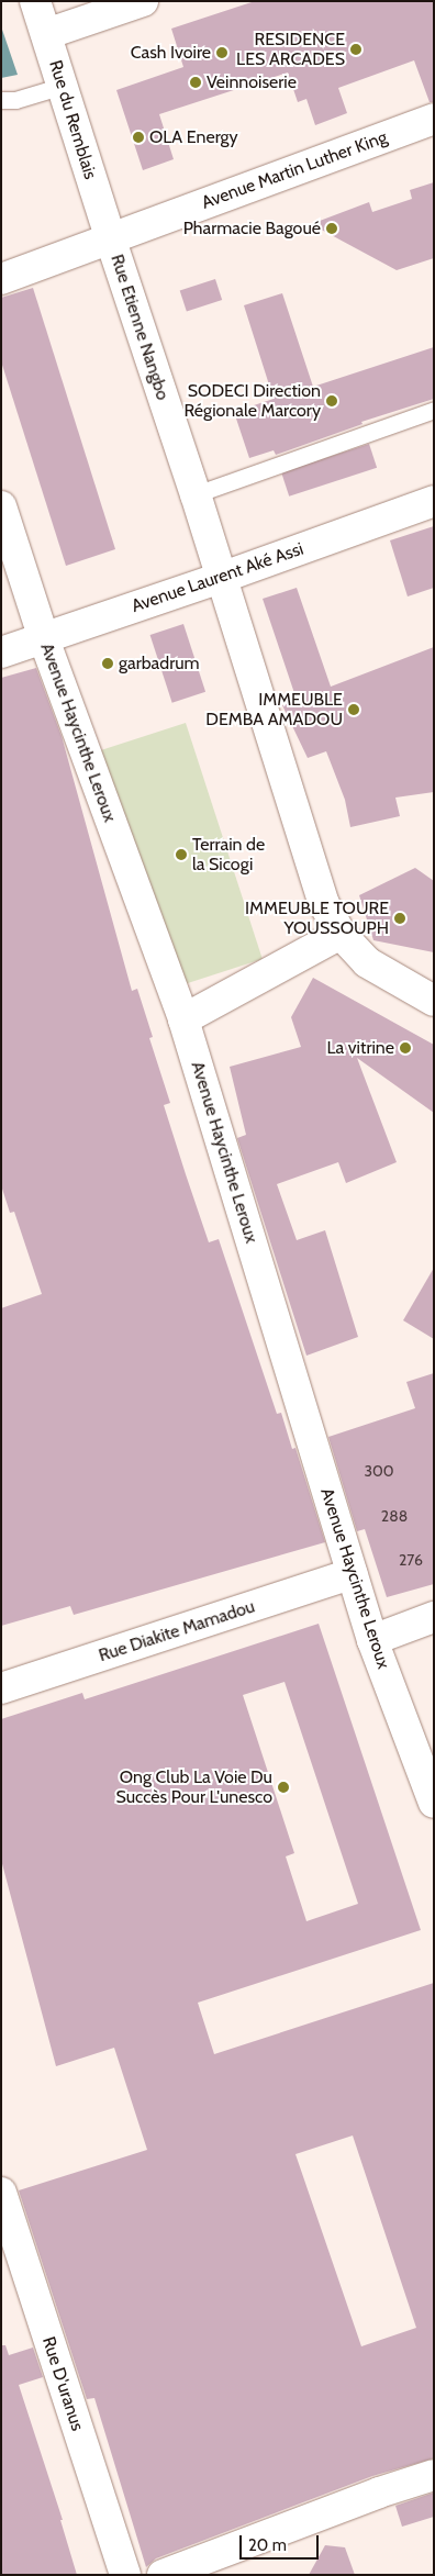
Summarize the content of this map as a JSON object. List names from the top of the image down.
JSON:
{
  "streets": {
    "street": [
      "Rue du Remblais",
      "Avenue Martin Luther King",
      "Rue Etienne Nangbo",
      "Avenue Laurent Aké Assi",
      "Avenue Haycinthe Leroux",
      "Rue Diakite Mamadou",
      "Rue D'uranus"
    ]
  },
  "crossings": [
    ["Rue du Remblais", "Avenue Martin Luther King"],
    ["Rue du Remblais", "Rue Etienne Nangbo"],
    ["Avenue Martin Luther King", "Rue Etienne Nangbo"],
    ["Rue Etienne Nangbo", "Avenue Laurent Aké Assi"],
    ["Avenue Laurent Aké Assi", "Avenue Haycinthe Leroux"],
    ["Avenue Haycinthe Leroux", "Rue Diakite Mamadou"]
  ],
  "places": [
    "RESIDENCE LES ARCADES",
    "Cash Ivoire",
    "Veinnoiserie",
    "OLA Energy",
    "Pharmacie Bagoué",
    "SODECI Direction Régionale Marcory",
    "garbadrum",
    "IMMEUBLE DEMBA AMADOU",
    "Terrain de la Sicogi",
    "IMMEUBLE TOURE YOUSSOUPH",
    "La vitrine",
    "Ong Club La Voie Du Succès Pour L'unesco"
  ],
  "house_numbers": ["300", "288", "276"],
  "scale_bar": "20 m"
}
